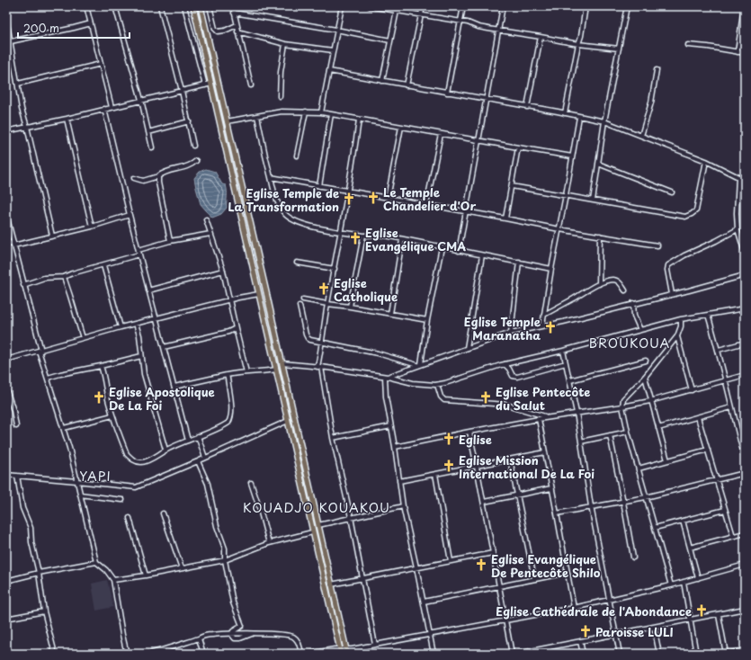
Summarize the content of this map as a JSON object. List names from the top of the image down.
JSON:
{
  "districts": ["BROUKOUA", "YAPI", "KOUADJO KOUAKOU"],
  "places": {
    "church": [
      "Le Temple Chandelier d'Or",
      "Eglise Temple de La Transformation",
      "Eglise Evangélique CMA",
      "Eglise Catholique",
      "Eglise Temple Maranatha",
      "Eglise Apostolique De La Foi",
      "Eglise Pentecôte du Salut",
      "Eglise",
      "Eglise Mission International De La Foi",
      "Eglise Evangélique De Pentecôte Shilo",
      "Eglise Cathédrale de l'Abondance",
      "Paroisse LULI"
    ]
  },
  "scale_bar": "200 m"
}
